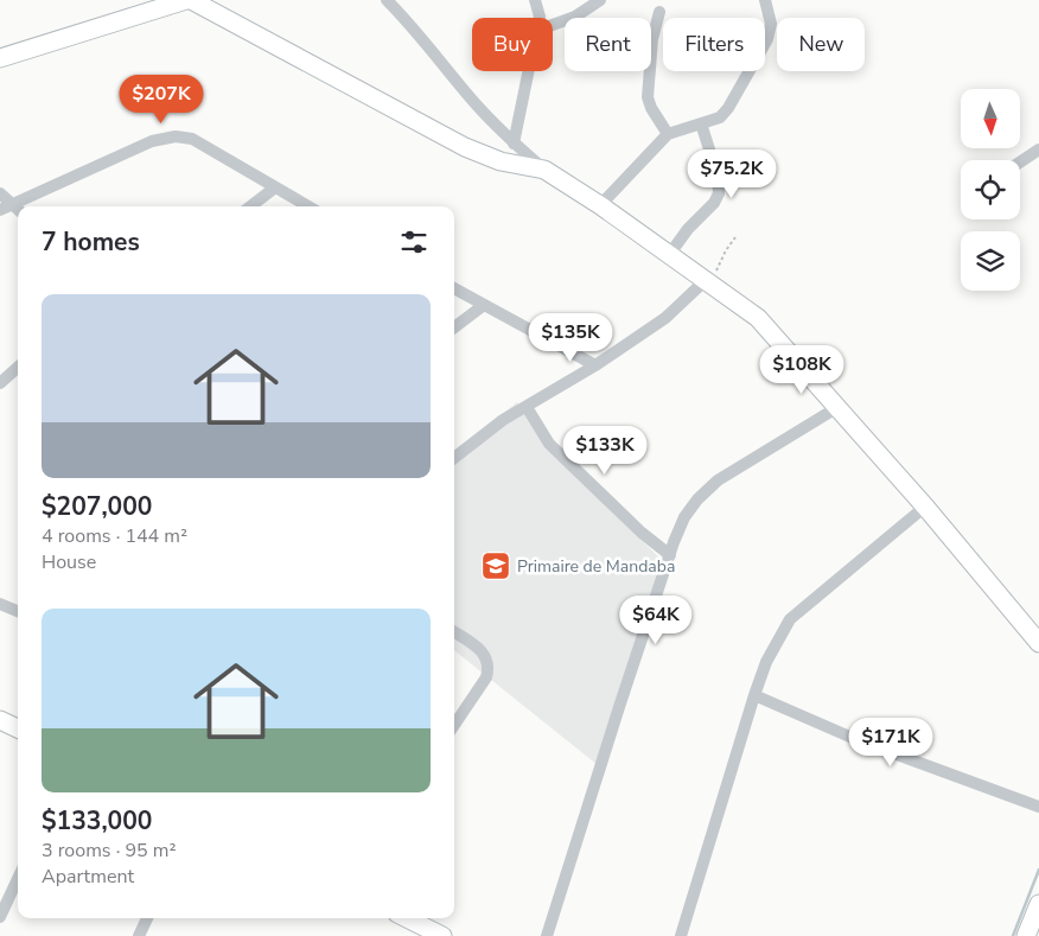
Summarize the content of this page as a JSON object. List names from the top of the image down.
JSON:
{
  "places": {
    "school or university": ["Primaire de Mandaba"]
  },
  "north": "bottom",
  "page": {
    "chip": [
      "Buy",
      "Rent",
      "Filters",
      "New"
    ],
    "price": [
      "$207K",
      "$75.2K",
      "$135K",
      "$108K",
      "$133K",
      "$64K",
      "$171K"
    ],
    "heading": "7 homes",
    "list": [
      {
        "name": "$207,000",
        "note": "4 rooms · 144 m² · House"
      },
      {
        "name": "$133,000",
        "note": "3 rooms · 95 m² · Apartment"
      }
    ]
  }
}
